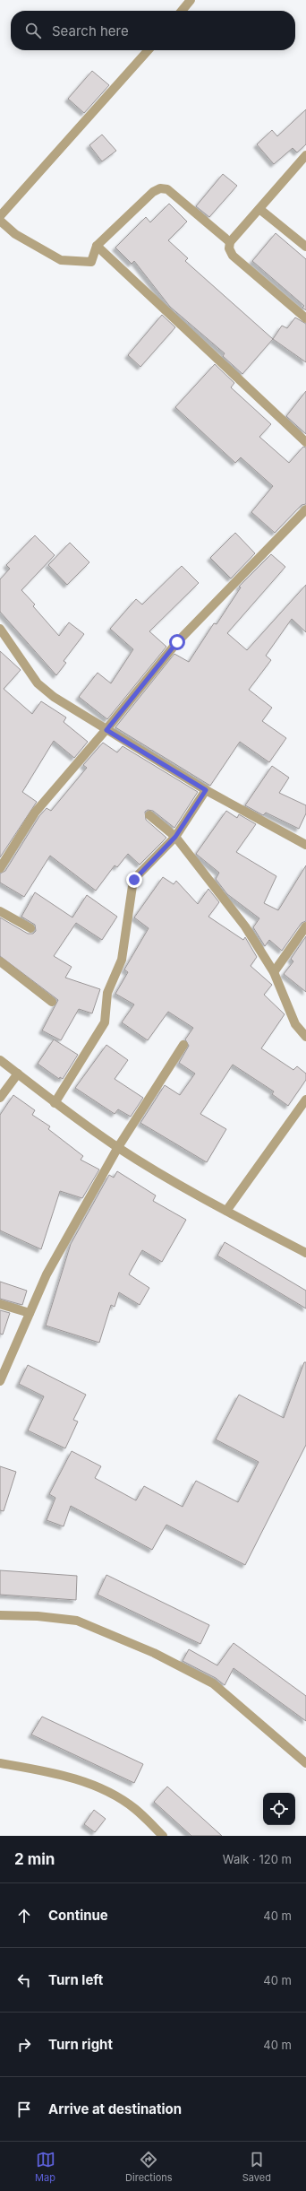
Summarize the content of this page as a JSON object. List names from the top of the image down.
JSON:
{
  "page": {
    "search": "Search here",
    "heading": ["2 min", "Walk · 120 m"],
    "list": [
      ["Continue", "40 m"],
      ["Turn left", "40 m"],
      ["Turn right", "40 m"],
      "Arrive at destination"
    ],
    "nav": ["Map", "Directions", "Saved"]
  }
}
